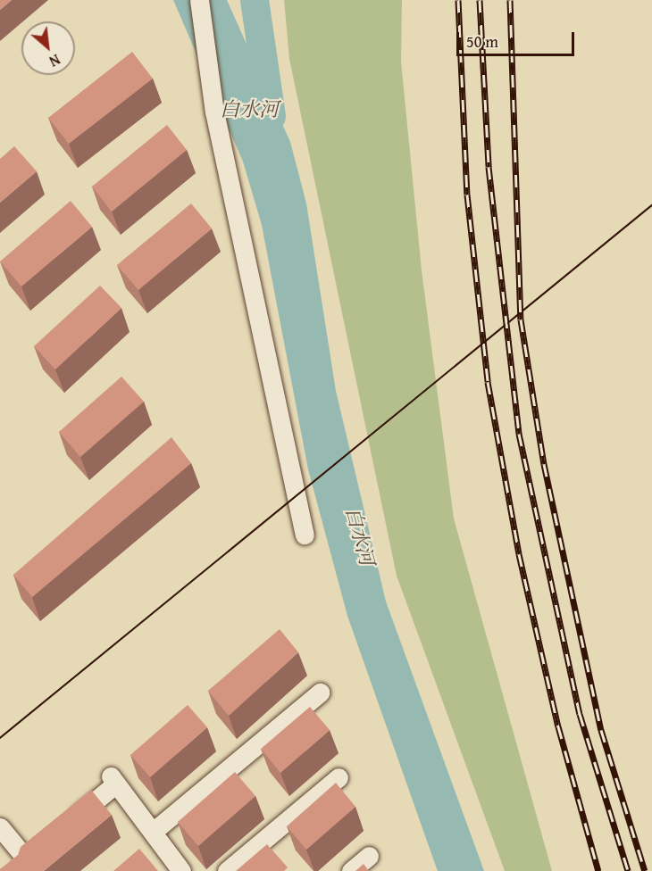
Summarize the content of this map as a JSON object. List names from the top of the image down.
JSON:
{
  "water": ["白水河"],
  "scale_bar": "50 m",
  "north": "bottom right"
}
